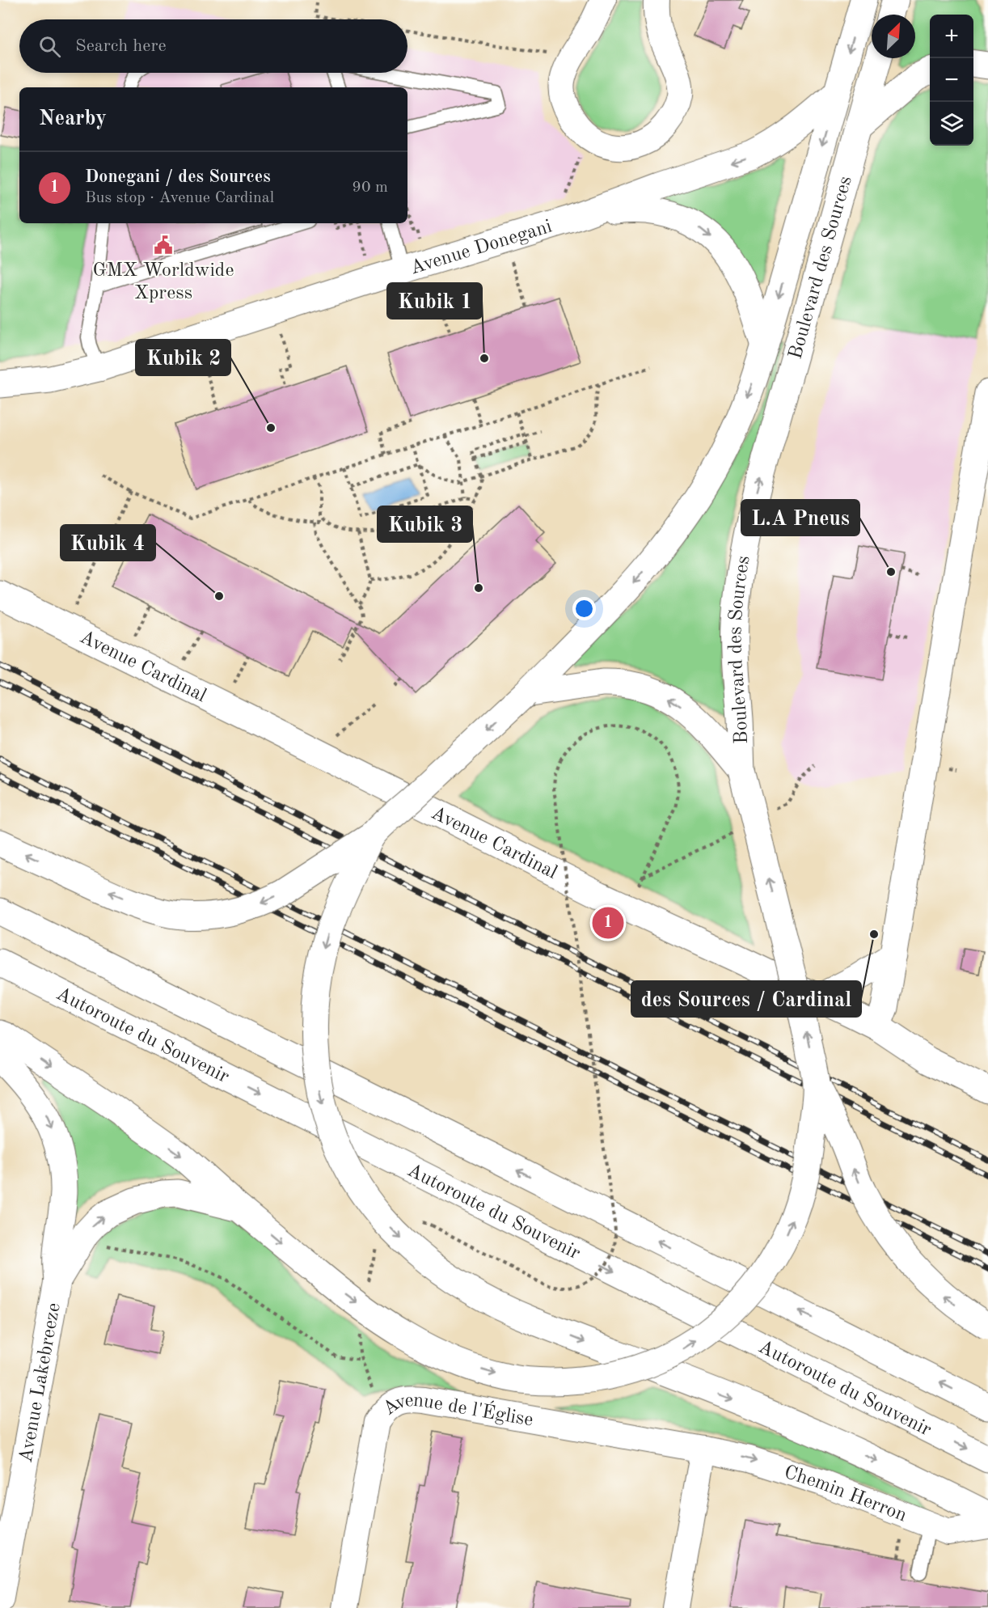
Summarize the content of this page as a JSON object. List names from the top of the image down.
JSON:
{
  "streets": {
    "main road": [
      "Avenue Donegani",
      "Boulevard des Sources",
      "Avenue Cardinal",
      "Autoroute du Souvenir",
      "Avenue Lakebreeze"
    ],
    "street": ["Avenue de l'Église", "Chemin Herron"]
  },
  "crossings": [
    ["Avenue de l'Église", "Chemin Herron"]
  ],
  "one_way": ["Chemin Herron"],
  "places": {
    "public building": ["GMX Worldwide Xpress"],
    "other": [
      "Kubik 1",
      "Kubik 2",
      "L.A Pneus",
      "Kubik 3",
      "Kubik 4",
      "des Sources / Cardinal"
    ]
  },
  "north": "top right",
  "page": {
    "map_buttons": ["+", "−"],
    "search": "Search here",
    "heading": "Nearby",
    "list": [
      {
        "mark": "1",
        "name": "Donegani / des Sources",
        "note": "Bus stop · Avenue Cardinal",
        "value": "90 m"
      }
    ],
    "pins": "1"
  }
}
